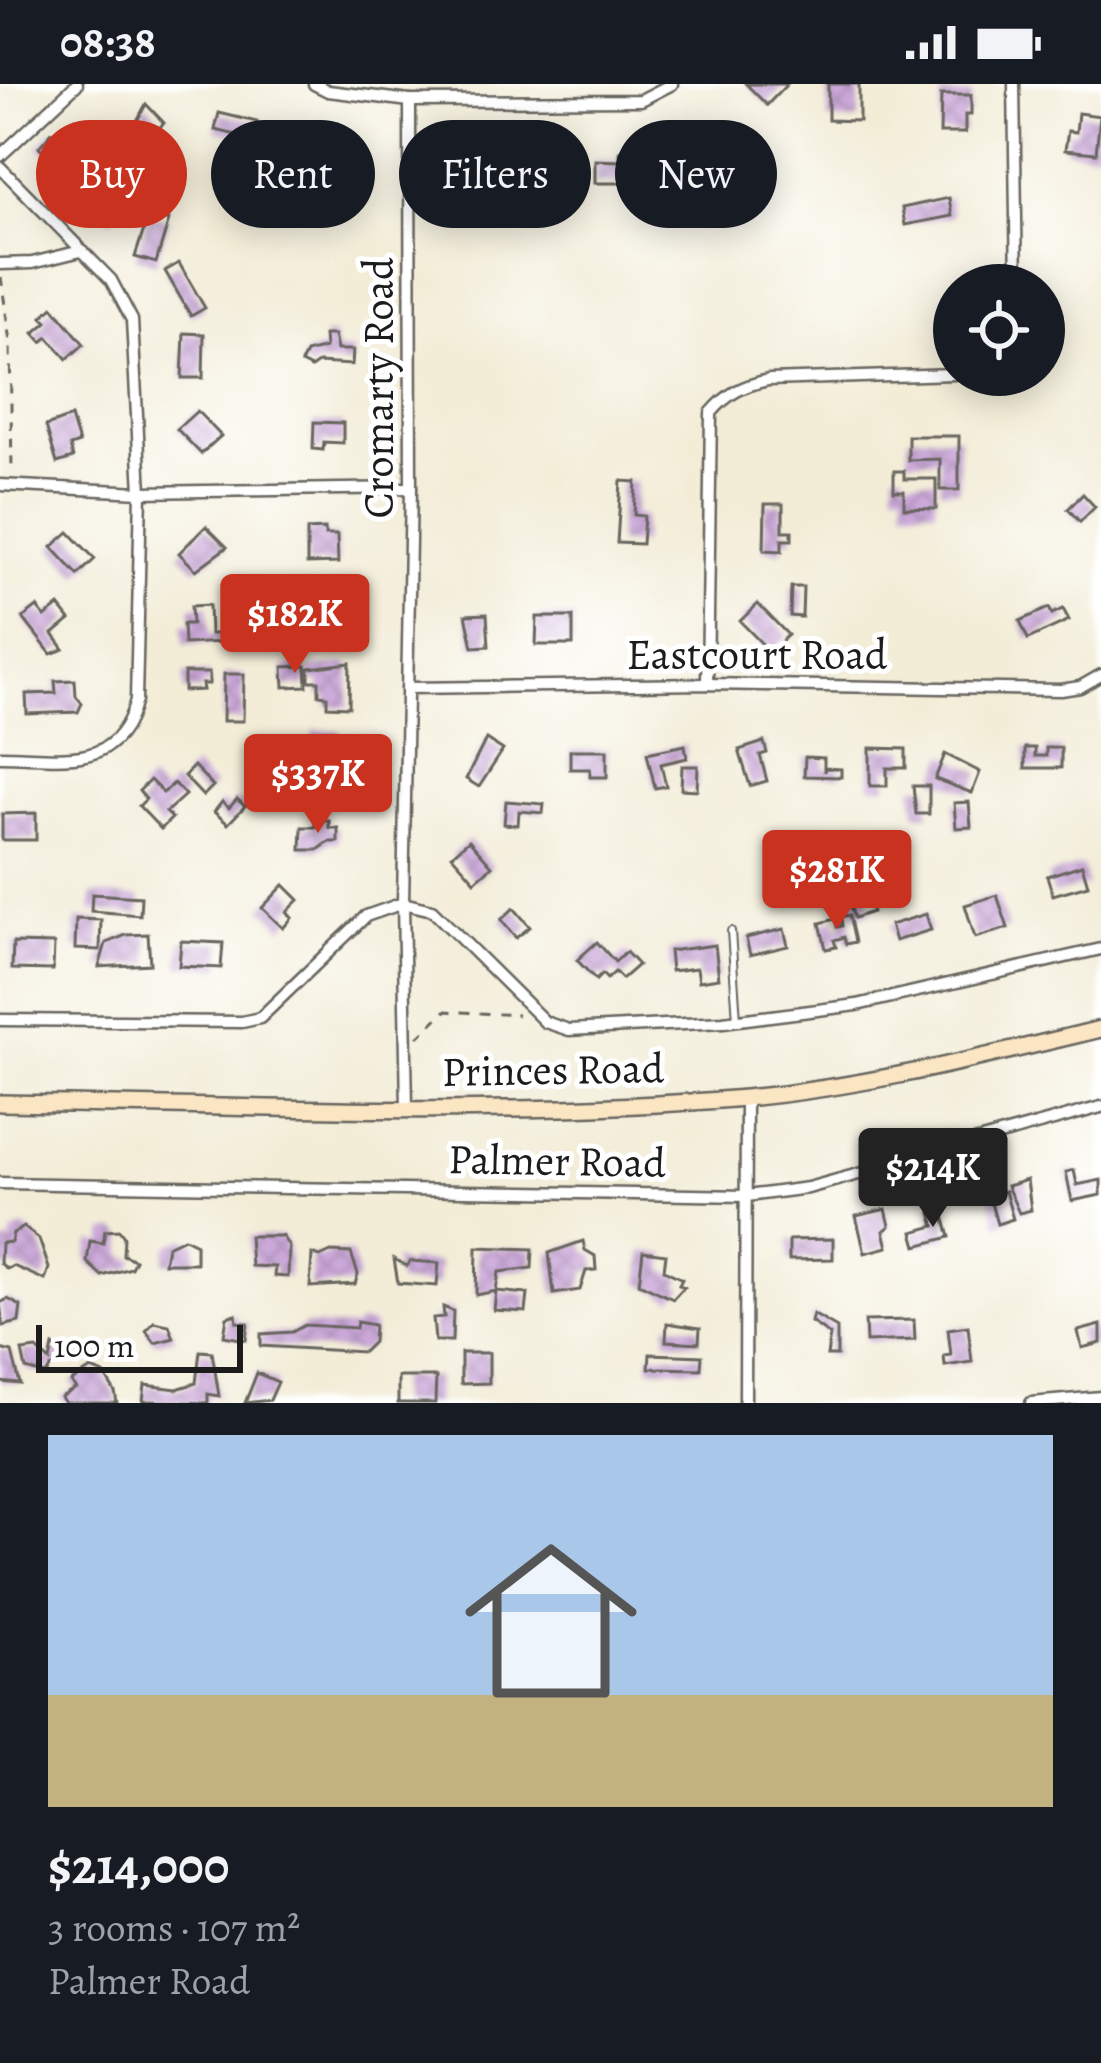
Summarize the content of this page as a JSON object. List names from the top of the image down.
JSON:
{
  "streets": {
    "main road": ["Princes Road"],
    "street": ["Cromarty Road", "Eastcourt Road", "Palmer Road"]
  },
  "crossings": [
    ["Cromarty Road", "Eastcourt Road"],
    ["Cromarty Road", "Princes Road"]
  ],
  "scale_bar": "100 m",
  "page": {
    "status": "08:38",
    "chip": [
      "Buy",
      "Rent",
      "Filters",
      "New"
    ],
    "price": [
      "$182K",
      "$337K",
      "$281K",
      "$214K"
    ],
    "scale": "100 m",
    "list": [
      {
        "name": "$214,000",
        "note": "3 rooms · 107 m² · Palmer Road"
      }
    ]
  }
}
